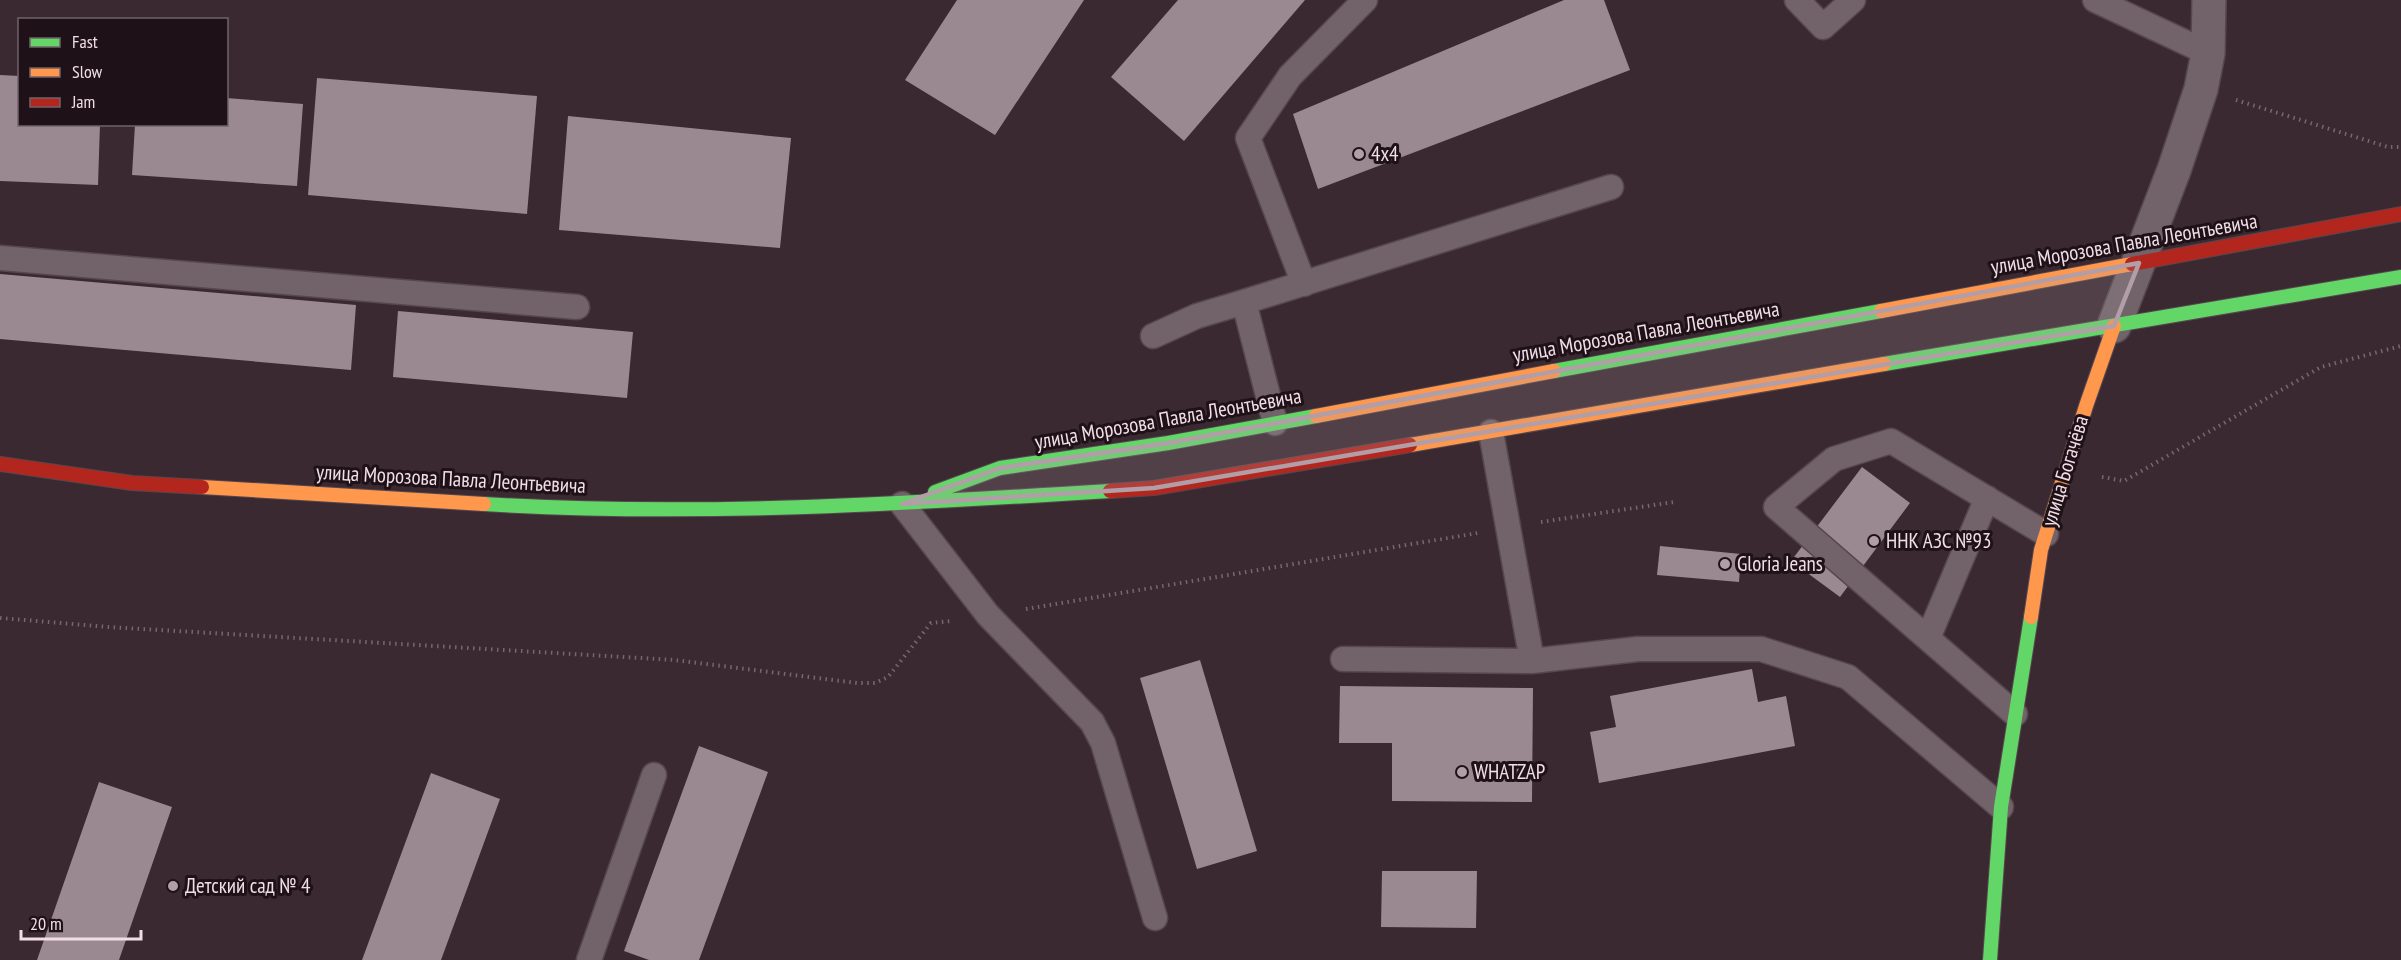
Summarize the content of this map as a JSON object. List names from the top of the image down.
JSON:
{
  "streets": {
    "main road": ["улица Морозова Павла Леонтьевича", "улица Богачёва"]
  },
  "crossings": [
    ["улица Морозова Павла Леонтьевича", "улица Богачёва"]
  ],
  "places": [
    "4х4",
    "ННК АЗС №93",
    "Gloria Jeans",
    "WHATZAP",
    "Детский сад № 4"
  ],
  "legend": ["Fast", "Slow", "Jam"],
  "scale_bar": "20 m"
}
